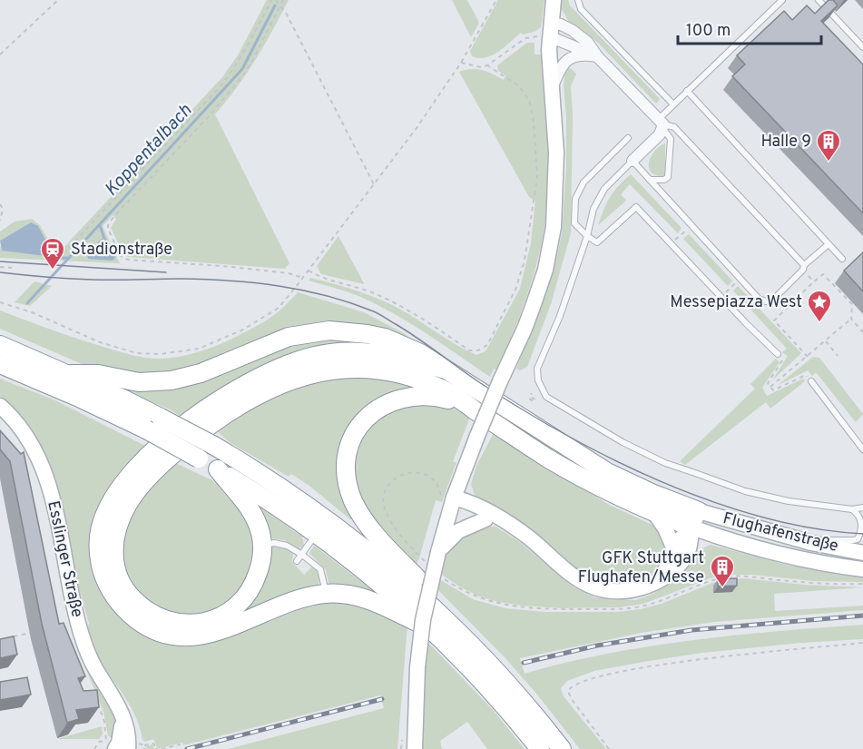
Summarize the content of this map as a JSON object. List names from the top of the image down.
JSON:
{
  "streets": {
    "main road": ["Flughafenstraße", "Esslinger Straße"]
  },
  "water": ["Koppentalbach"],
  "places": {
    "building": ["Halle 9", "GFK Stuttgart Flughafen/Messe"],
    "station": ["Stadionstraße"],
    "place": ["Messepiazza West"]
  },
  "scale_bar": "100 m"
}
